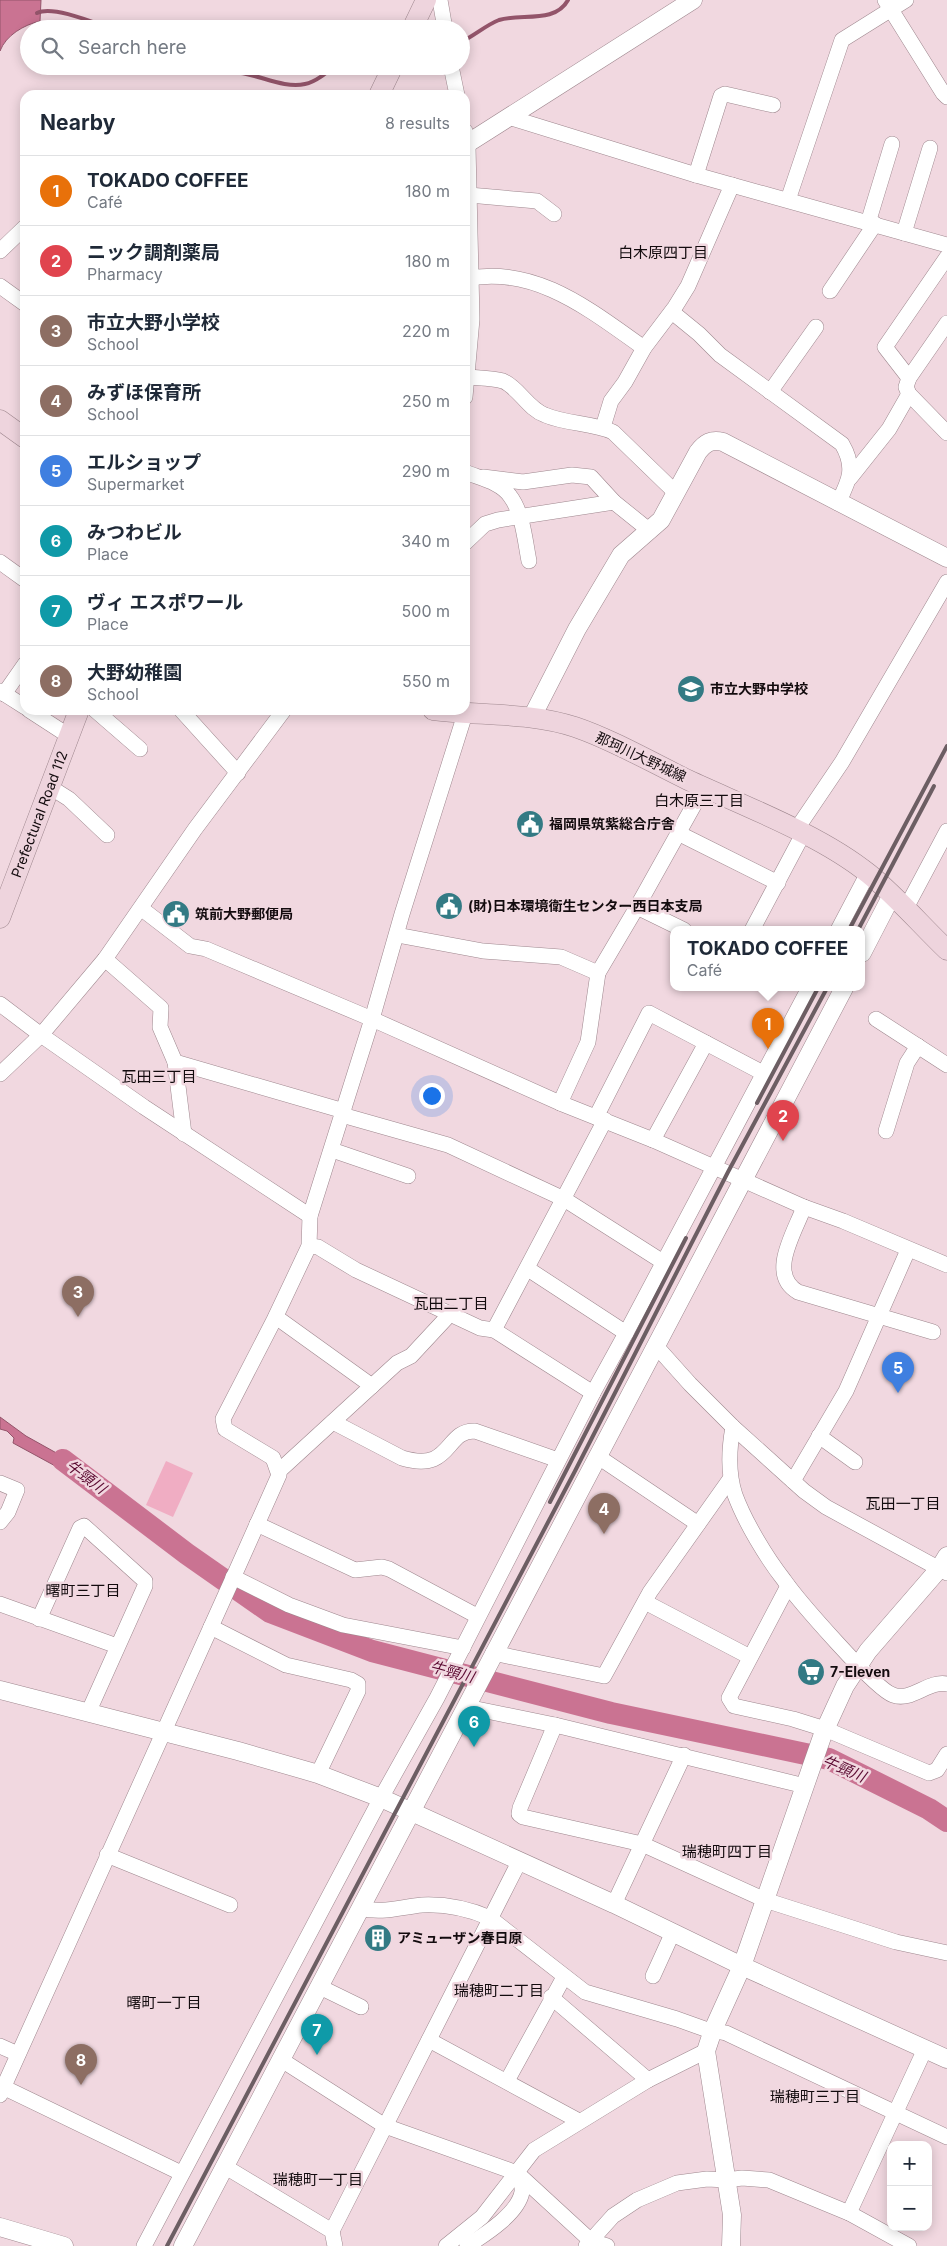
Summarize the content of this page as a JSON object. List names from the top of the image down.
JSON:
{
  "streets": {
    "main road": ["那珂川大野城線", "Prefectural Road 112"]
  },
  "districts": [
    "白木原四丁目",
    "白木原三丁目",
    "瓦田三丁目",
    "瓦田二丁目",
    "瓦田一丁目",
    "曙町三丁目",
    "瑞穂町四丁目",
    "瑞穂町二丁目",
    "曙町一丁目",
    "瑞穂町三丁目",
    "瑞穂町一丁目"
  ],
  "water": ["牛頸川"],
  "places": {
    "school or university": ["市立大野中学校"],
    "public building": ["福岡県筑紫総合庁舎", "(財)日本環境衛生センター西日本支局", "筑前大野郵便局"],
    "supermarket": ["7-Eleven"],
    "building": ["アミューザン春日原"]
  },
  "page": {
    "search": "Search here",
    "heading": ["Nearby", "8 results"],
    "list": [
      {
        "mark": "1",
        "name": "TOKADO COFFEE",
        "note": "Café",
        "value": "180 m"
      },
      {
        "mark": "2",
        "name": "ニック調剤薬局",
        "note": "Pharmacy",
        "value": "180 m"
      },
      {
        "mark": "3",
        "name": "市立大野小学校",
        "note": "School",
        "value": "220 m"
      },
      {
        "mark": "4",
        "name": "みずほ保育所",
        "note": "School",
        "value": "250 m"
      },
      {
        "mark": "5",
        "name": "エルショップ",
        "note": "Supermarket",
        "value": "290 m"
      },
      {
        "mark": "6",
        "name": "みつわビル",
        "note": "Place",
        "value": "340 m"
      },
      {
        "mark": "7",
        "name": "ヴィ エスポワール",
        "note": "Place",
        "value": "500 m"
      },
      {
        "mark": "8",
        "name": "大野幼稚園",
        "note": "School",
        "value": "550 m"
      }
    ],
    "popup": ["TOKADO COFFEE", "Café"],
    "pins": [
      "1",
      "2",
      "3",
      "5",
      "4",
      "6",
      "7",
      "8"
    ],
    "map_buttons": ["+", "−"]
  }
}
